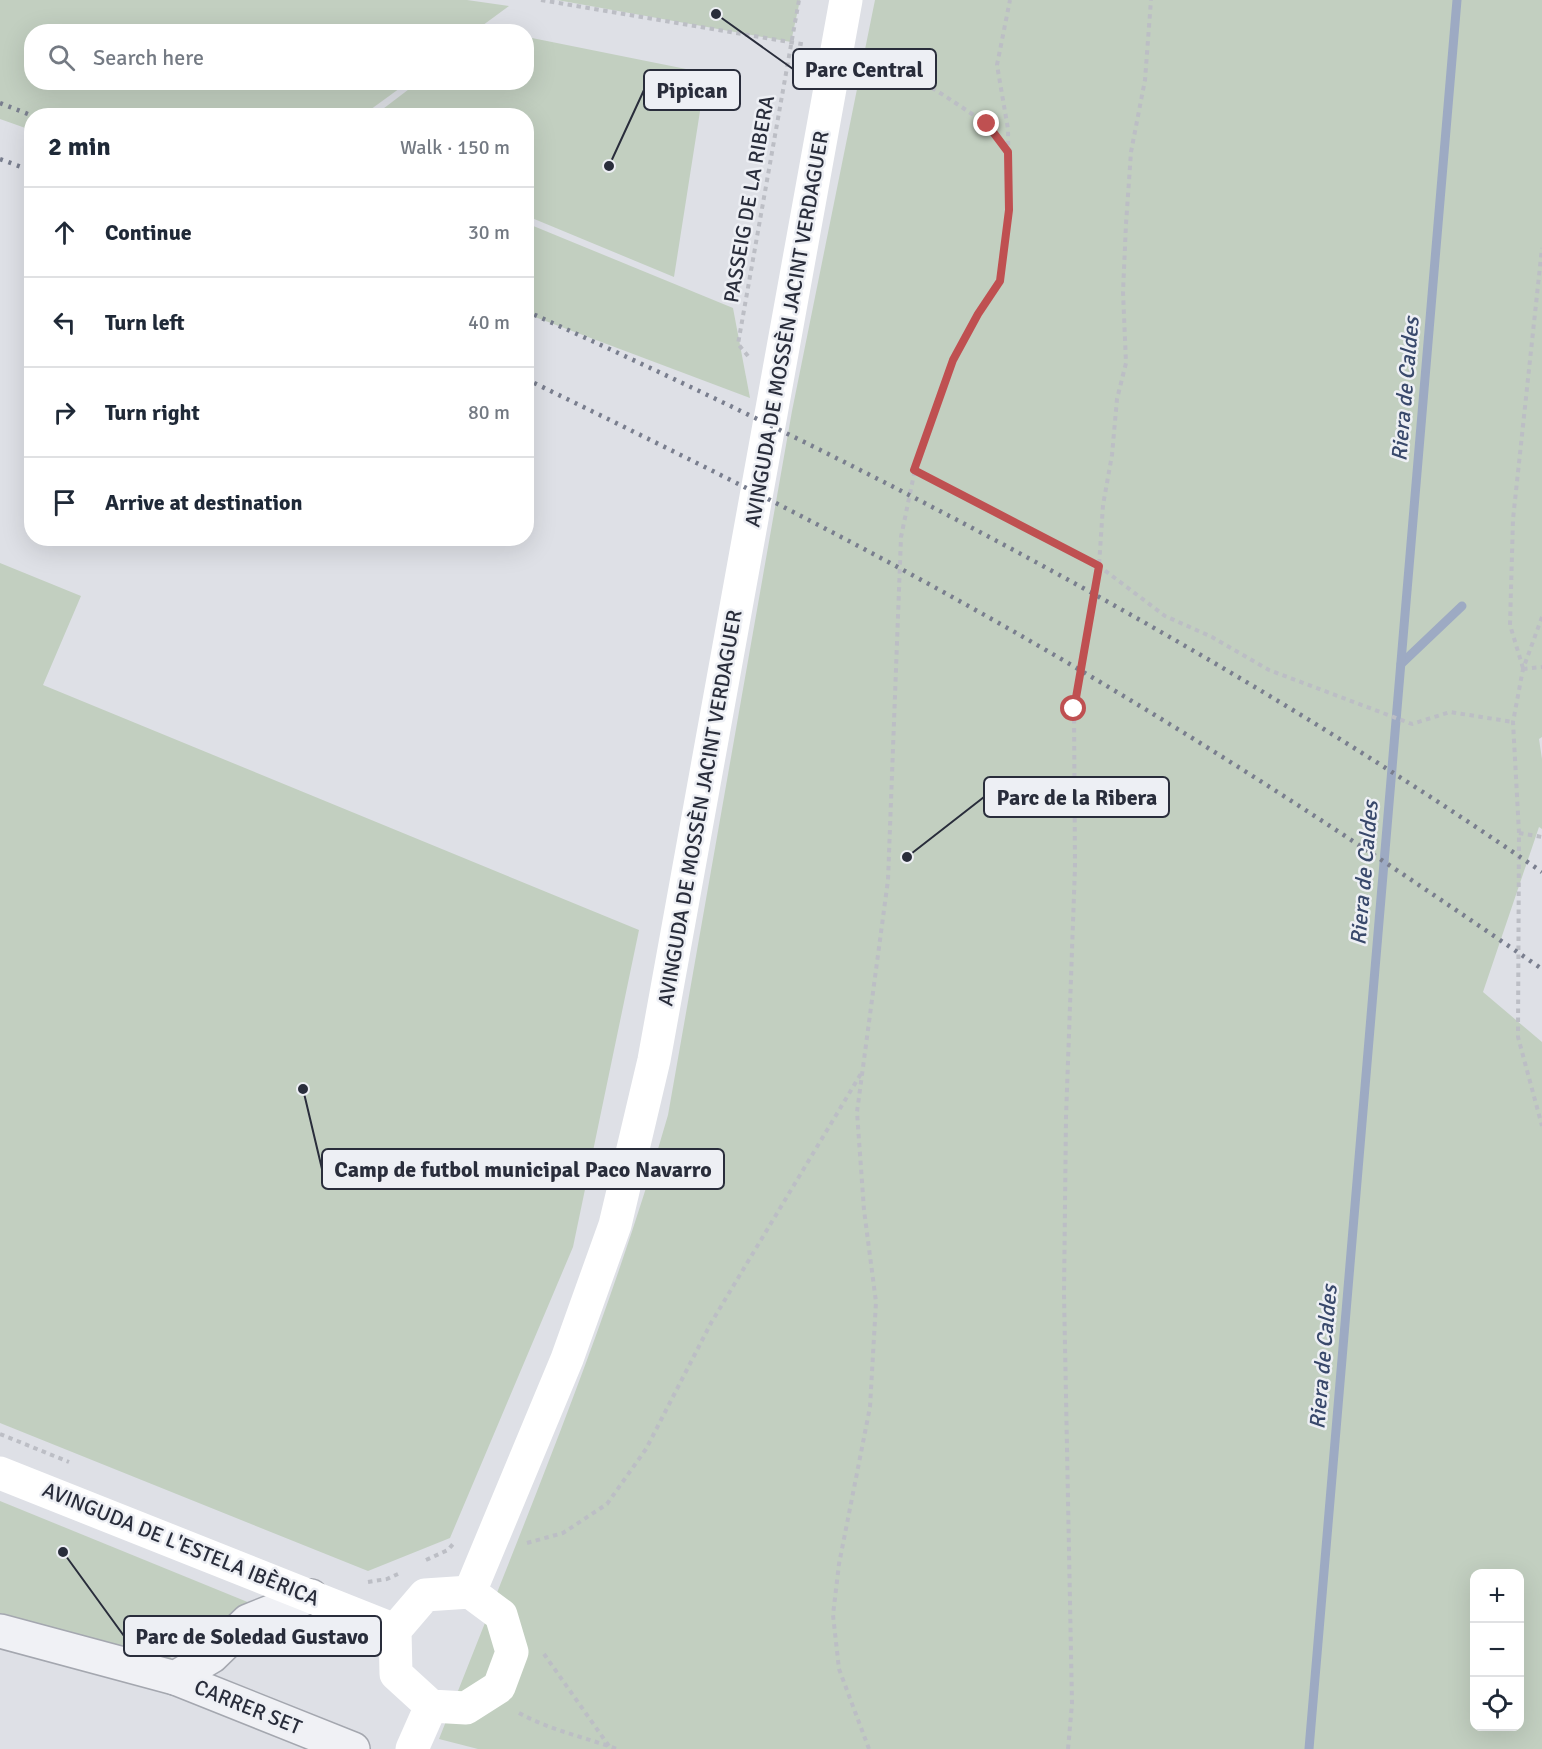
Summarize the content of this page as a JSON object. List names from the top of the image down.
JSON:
{
  "streets": {
    "main road": ["AVINGUDA DE MOSSÈN JACINT VERDAGUER", "AVINGUDA DE L'ESTELA IBÈRICA"],
    "street": ["CARRER SET"],
    "path": ["PASSEIG DE LA RIBERA"]
  },
  "crossings": [
    ["PASSEIG DE LA RIBERA", "AVINGUDA DE MOSSÈN JACINT VERDAGUER"],
    ["AVINGUDA DE MOSSÈN JACINT VERDAGUER", "AVINGUDA DE L'ESTELA IBÈRICA"],
    ["AVINGUDA DE L'ESTELA IBÈRICA", "CARRER SET"]
  ],
  "water": ["Riera de Caldes"],
  "places": [
    "Parc Central",
    "Pipican",
    "Parc de la Ribera",
    "Camp de futbol municipal Paco Navarro",
    "Parc de Soledad Gustavo"
  ],
  "page": {
    "search": "Search here",
    "heading": ["2 min", "Walk · 150 m"],
    "list": [
      ["Continue", "30 m"],
      ["Turn left", "40 m"],
      ["Turn right", "80 m"],
      "Arrive at destination"
    ],
    "map_buttons": ["+", "−"]
  }
}
